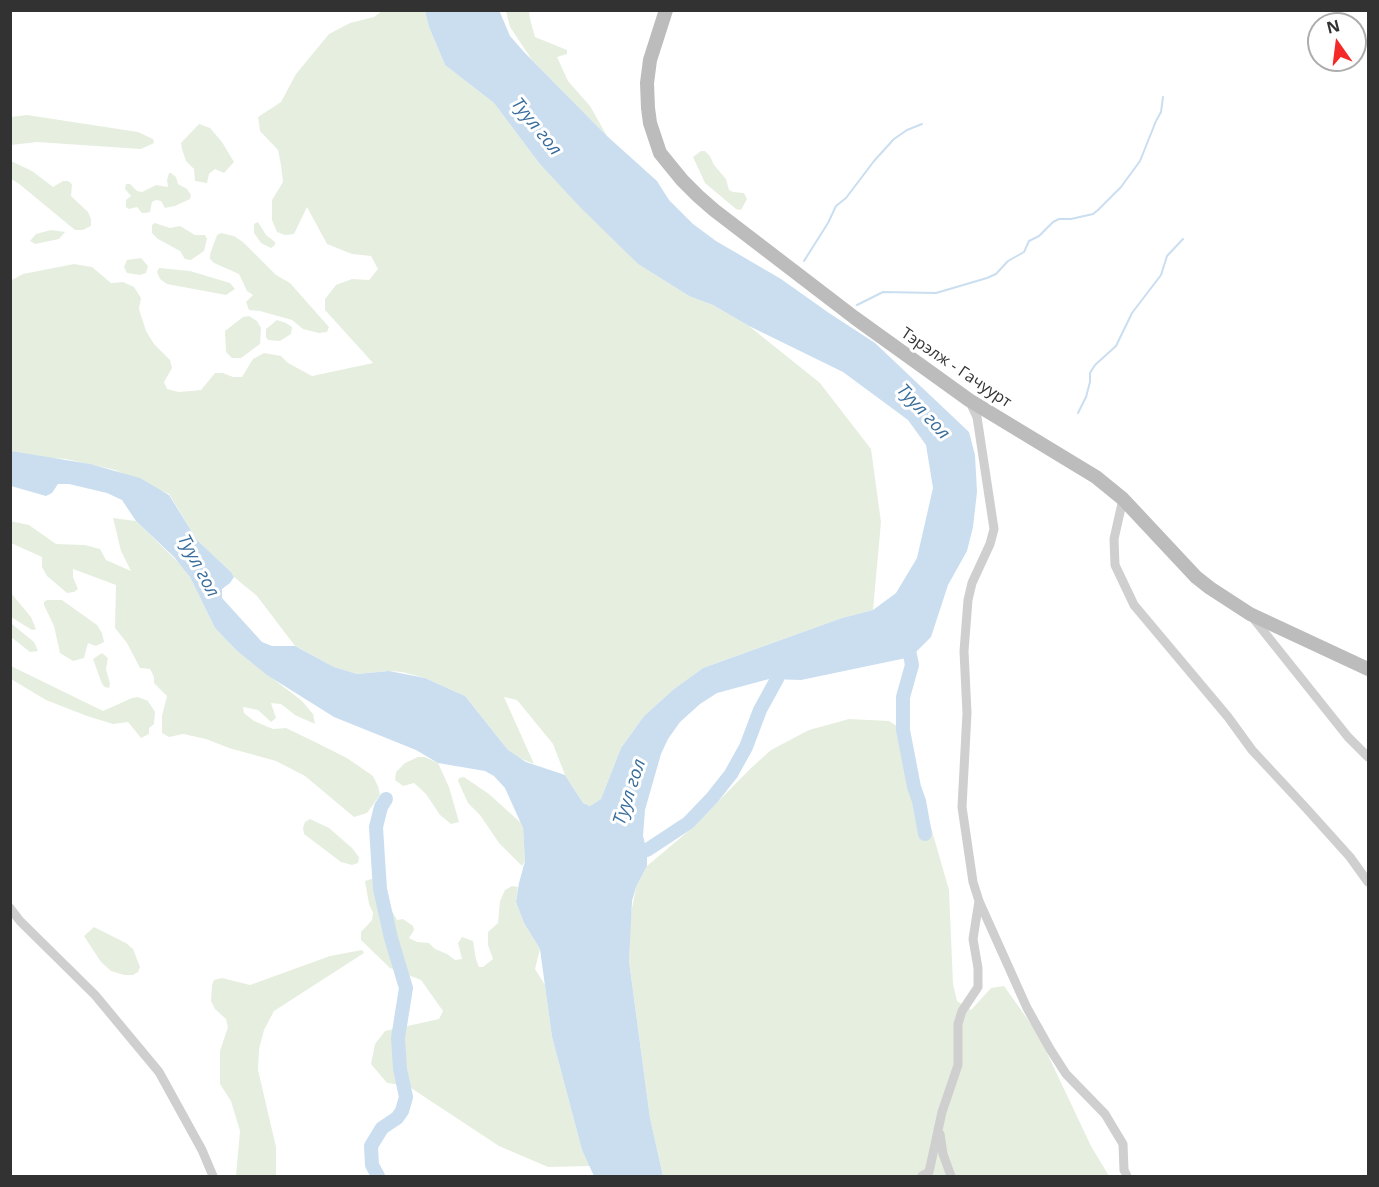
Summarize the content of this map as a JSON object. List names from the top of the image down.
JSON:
{
  "streets": {
    "main road": ["Тэрэлж - Гачуурт"]
  },
  "water": ["Туул гол"],
  "north": "top"
}
